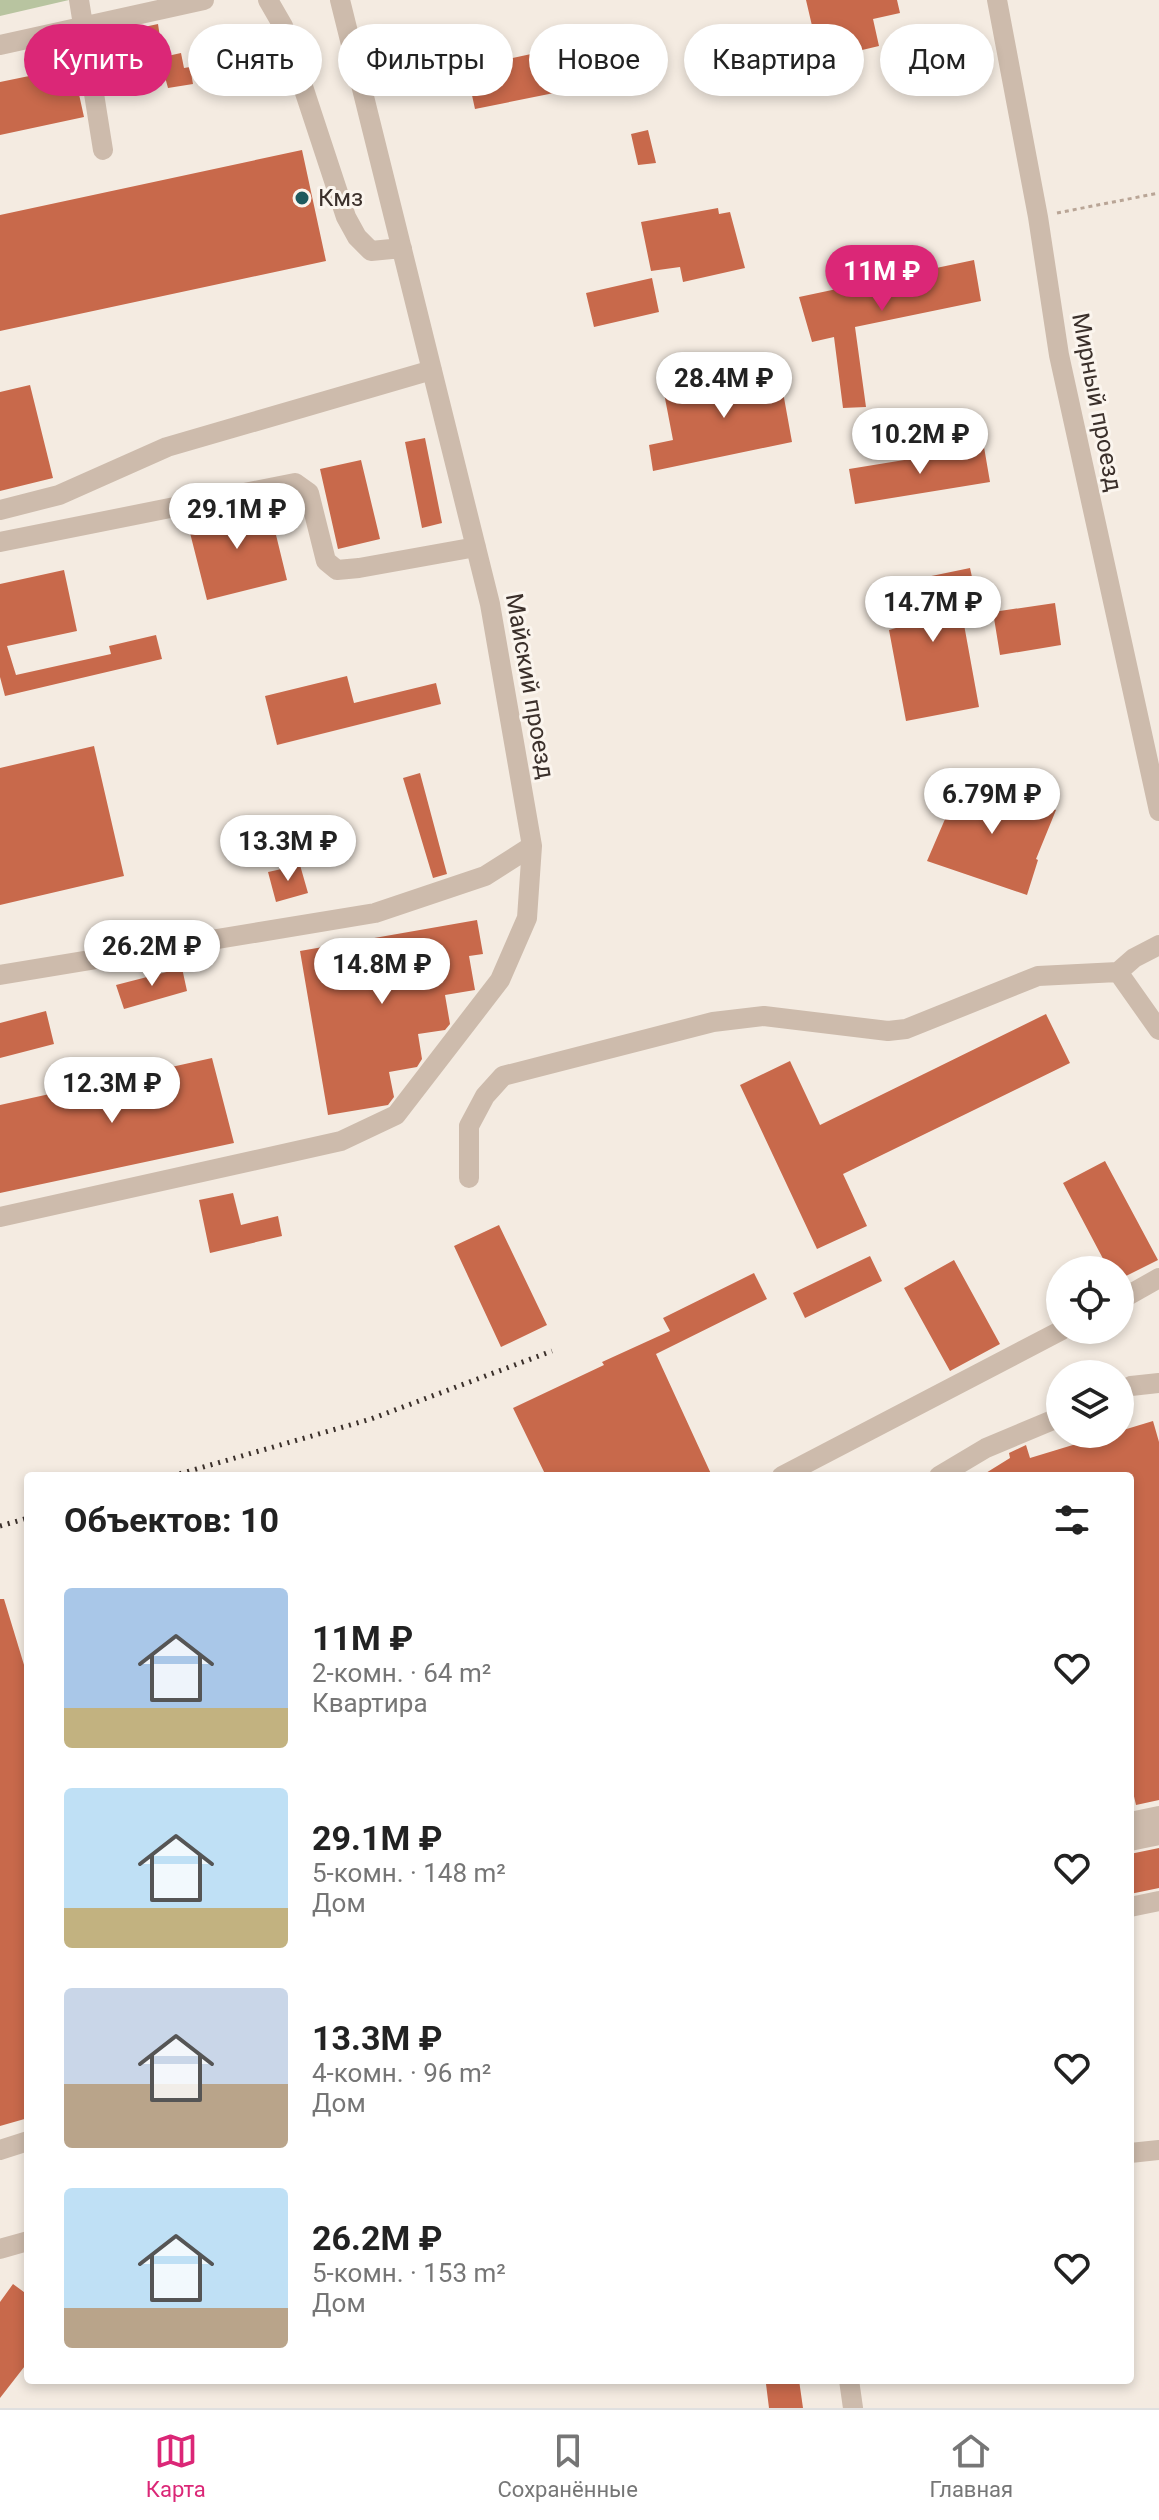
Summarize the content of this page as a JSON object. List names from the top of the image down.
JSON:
{
  "streets": {
    "street": ["Мирный проезд", "Майский проезд"]
  },
  "places": ["Кмз"],
  "page": {
    "chip": [
      "Купить",
      "Снять",
      "Фильтры",
      "Новое",
      "Квартира",
      "Дом"
    ],
    "price": [
      "11M ₽",
      "28.4M ₽",
      "10.2M ₽",
      "29.1M ₽",
      "14.7M ₽",
      "6.79M ₽",
      "13.3M ₽",
      "26.2M ₽",
      "14.8M ₽",
      "12.3M ₽"
    ],
    "heading": "Объектов: 10",
    "list": [
      {
        "name": "11M ₽",
        "note": "2-комн. · 64 m² · Квартира"
      },
      {
        "name": "29.1M ₽",
        "note": "5-комн. · 148 m² · Дом"
      },
      {
        "name": "13.3M ₽",
        "note": "4-комн. · 96 m² · Дом"
      },
      {
        "name": "26.2M ₽",
        "note": "5-комн. · 153 m² · Дом"
      }
    ],
    "tabs": ["Карта", "Сохранённые", "Главная"]
  }
}
